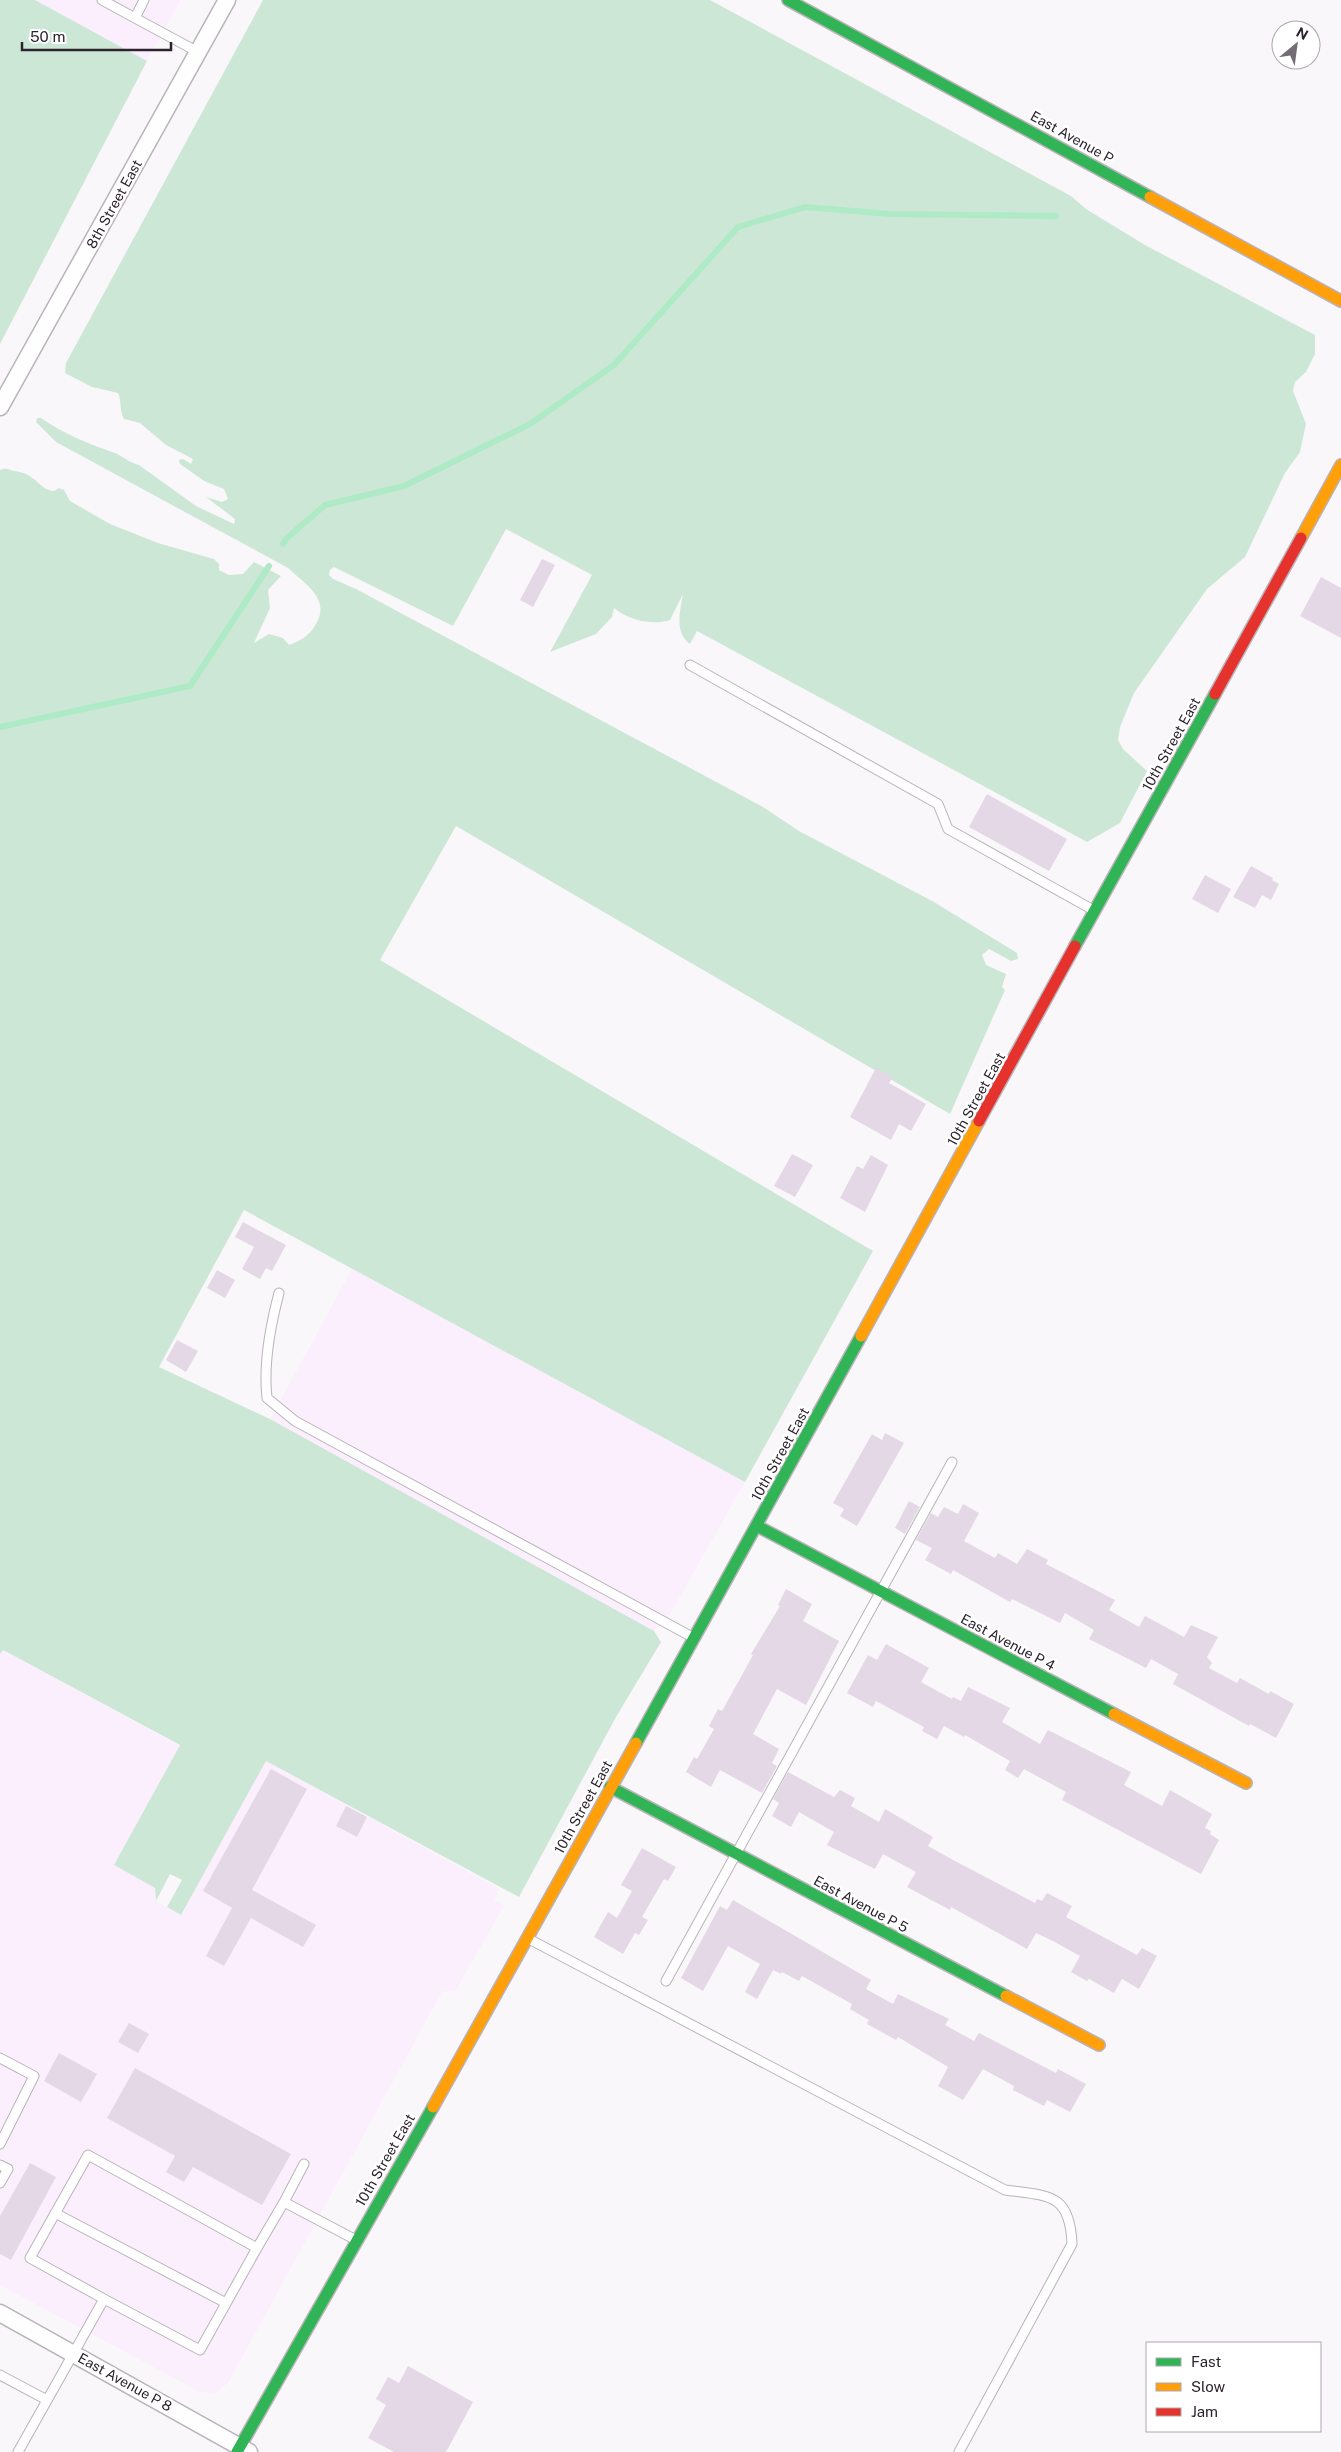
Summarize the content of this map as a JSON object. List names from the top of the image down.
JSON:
{
  "streets": {
    "main road": [
      "East Avenue P",
      "10th Street East",
      "East Avenue P 4",
      "East Avenue P 5"
    ],
    "street": ["8th Street East", "East Avenue P 8"]
  },
  "crossings": [
    ["10th Street East", "East Avenue P 4"],
    ["10th Street East", "East Avenue P 5"],
    ["10th Street East", "East Avenue P 8"]
  ],
  "legend": ["Fast", "Slow", "Jam"],
  "scale_bar": "50 m",
  "north": "top right"
}
